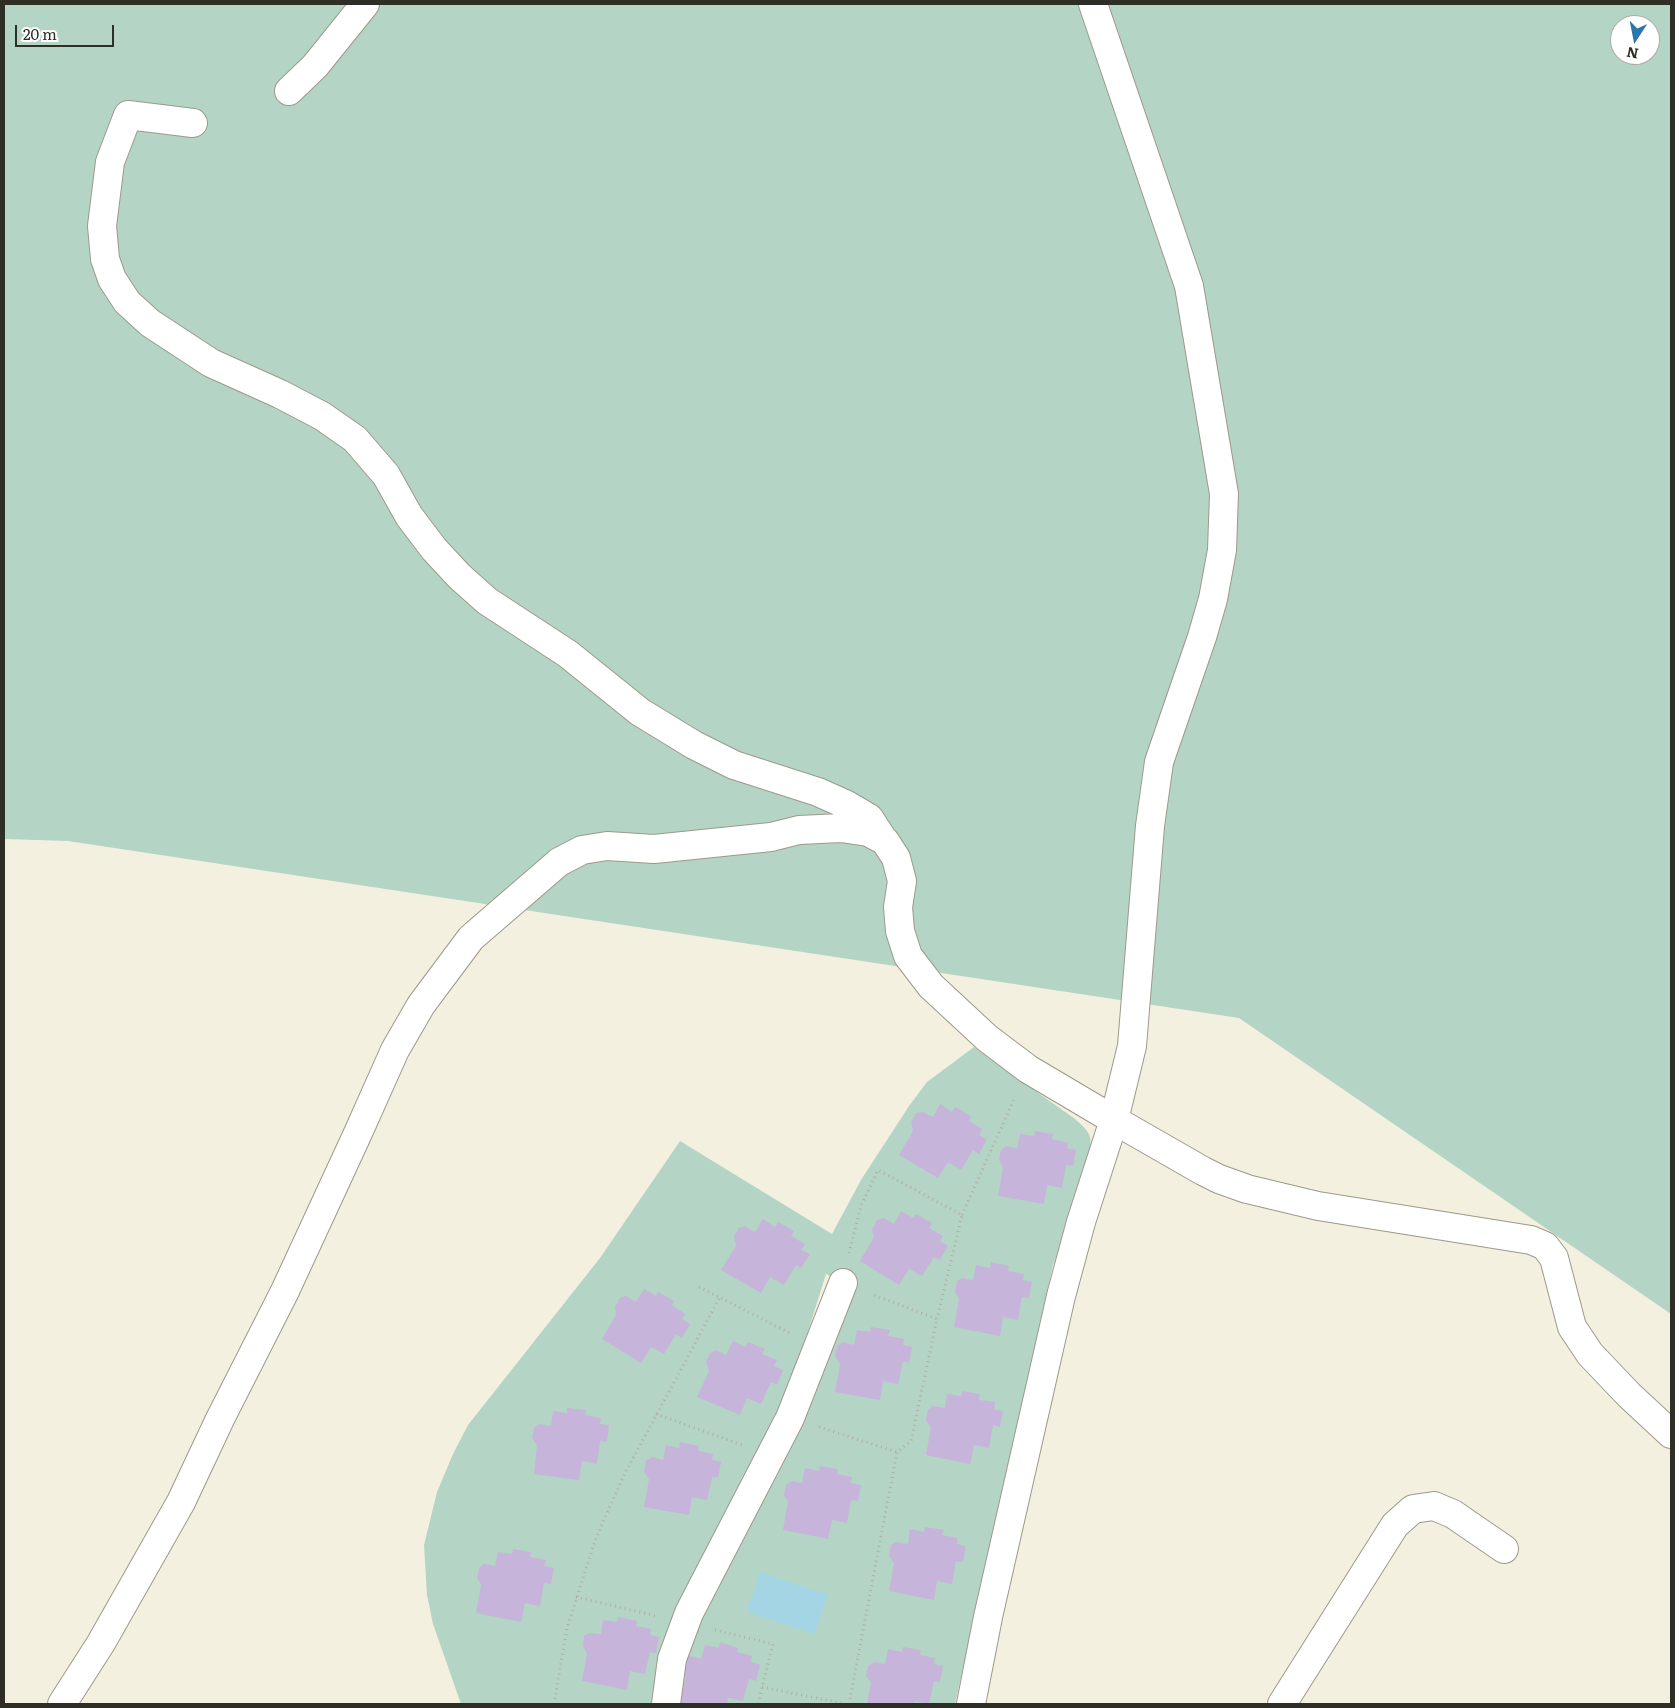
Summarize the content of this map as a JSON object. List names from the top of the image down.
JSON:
{
  "scale_bar": "20 m",
  "north": "bottom"
}
